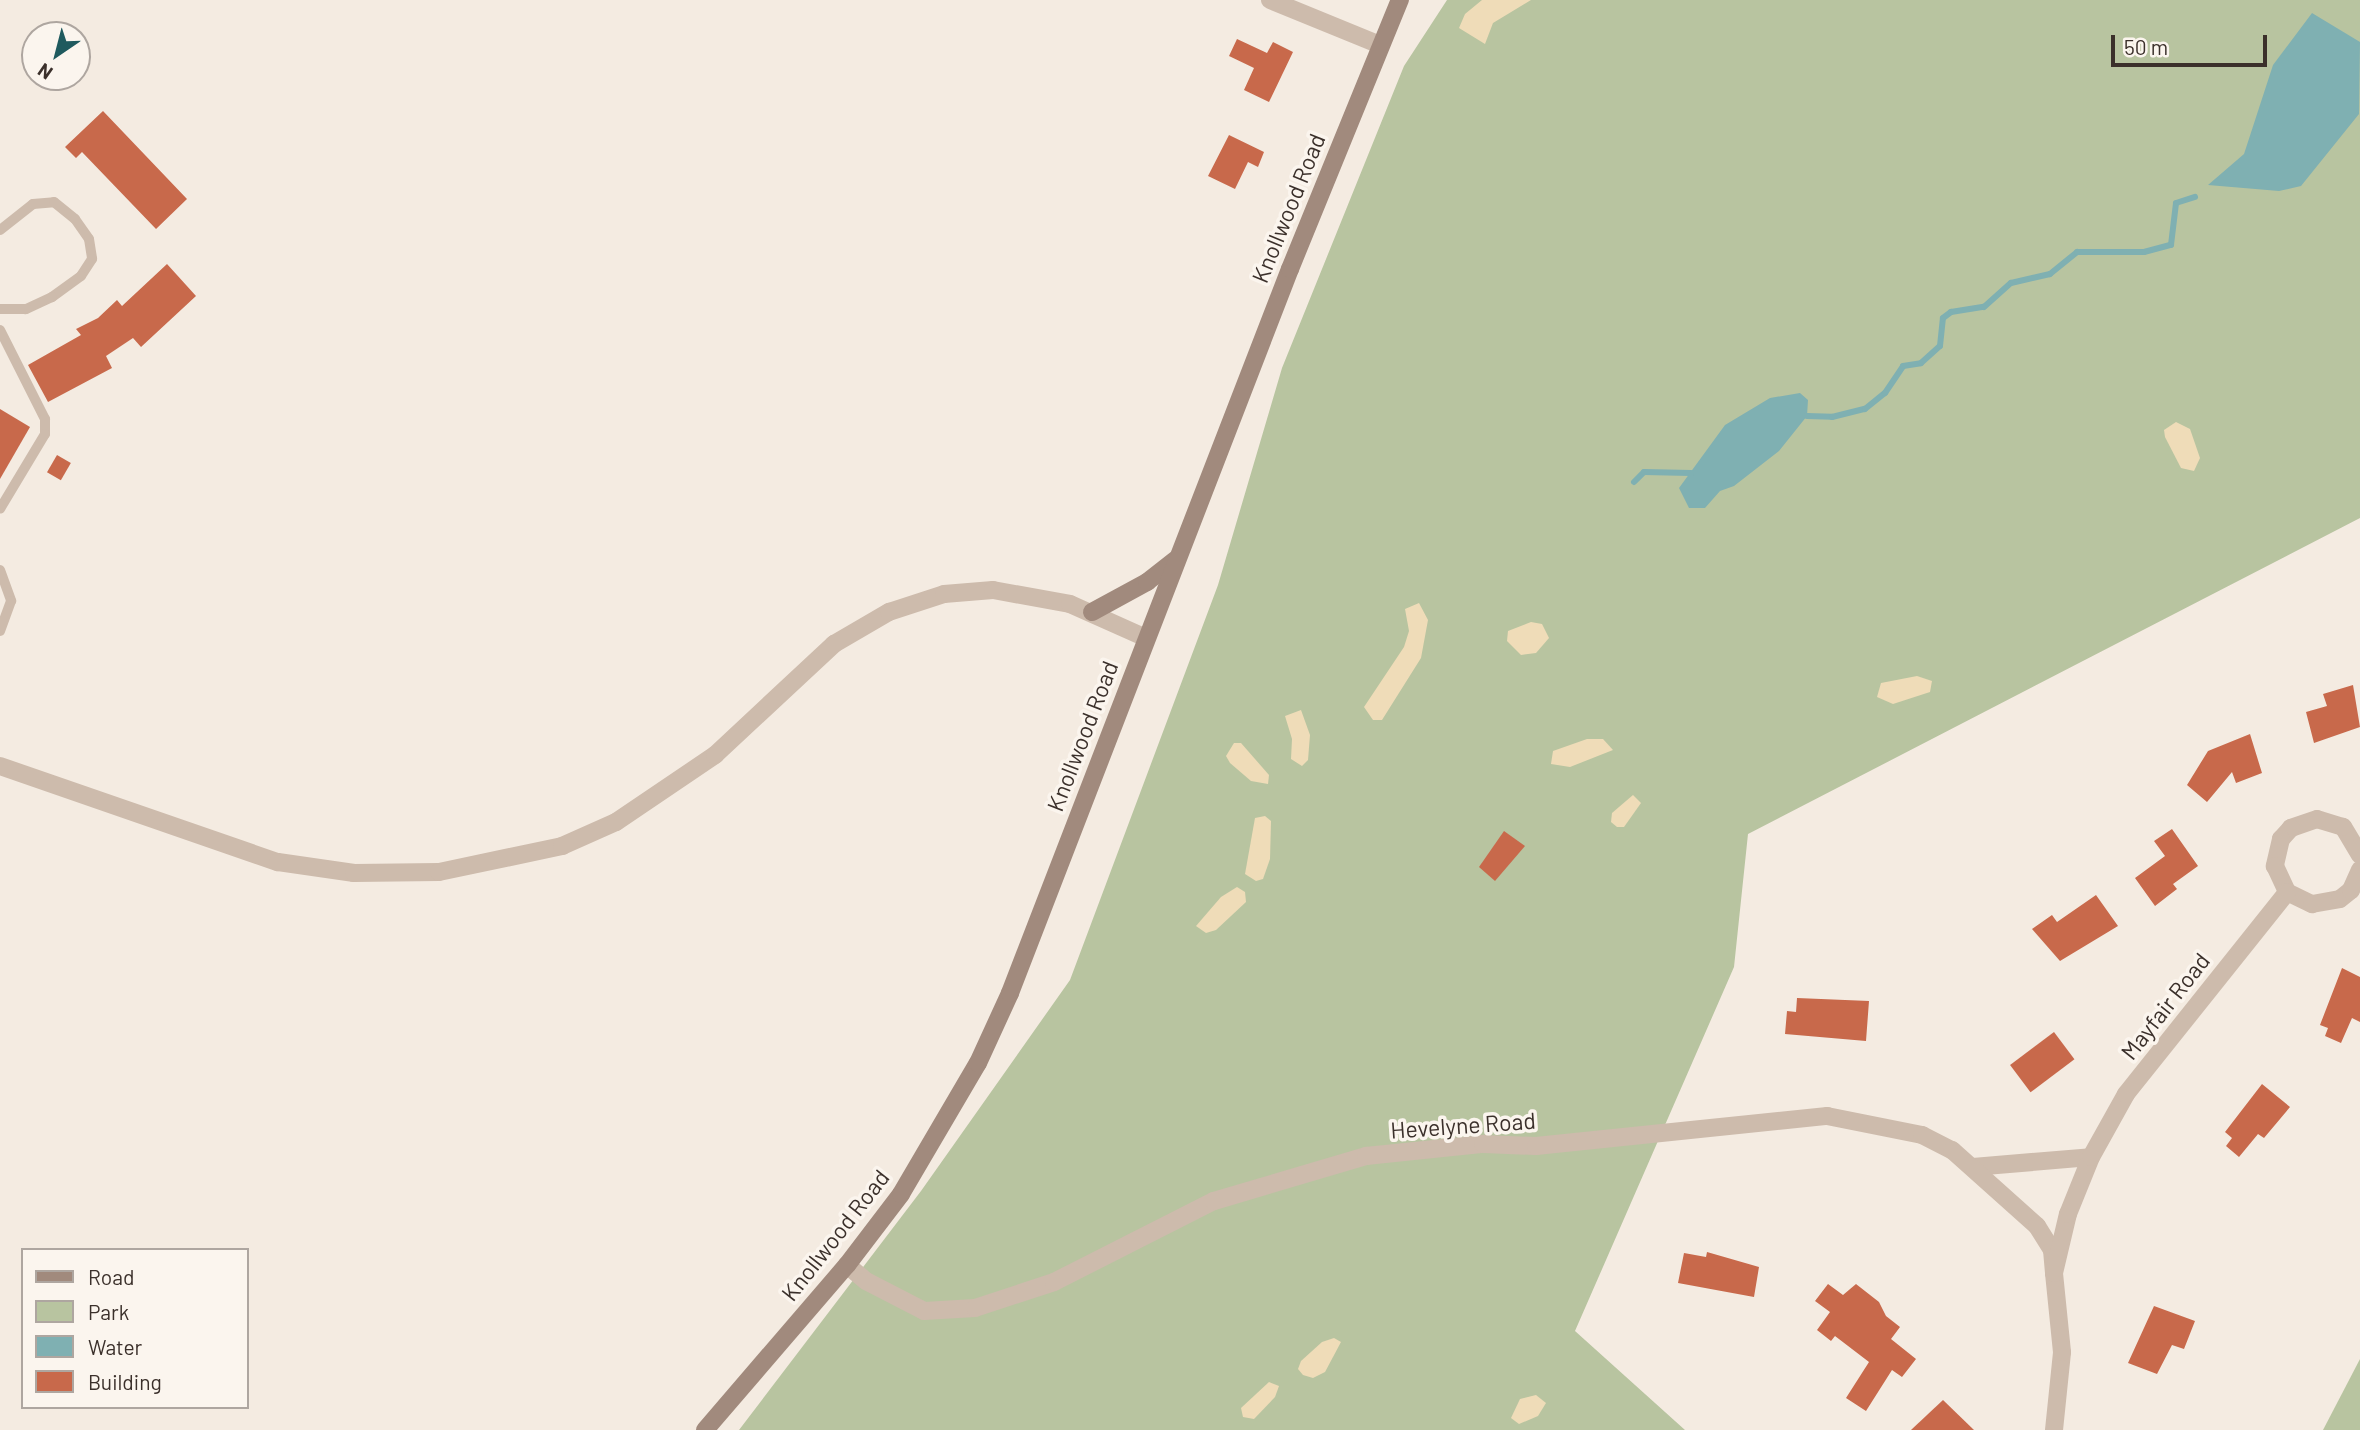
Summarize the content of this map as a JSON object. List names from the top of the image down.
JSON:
{
  "streets": {
    "main road": ["Knollwood Road"],
    "street": ["Mayfair Road", "Hevelyne Road"]
  },
  "crossings": [
    ["Knollwood Road", "Hevelyne Road"],
    ["Mayfair Road", "Hevelyne Road"]
  ],
  "legend": [
    "Road",
    "Park",
    "Water",
    "Building"
  ],
  "scale_bar": "50 m",
  "north": "bottom left"
}
